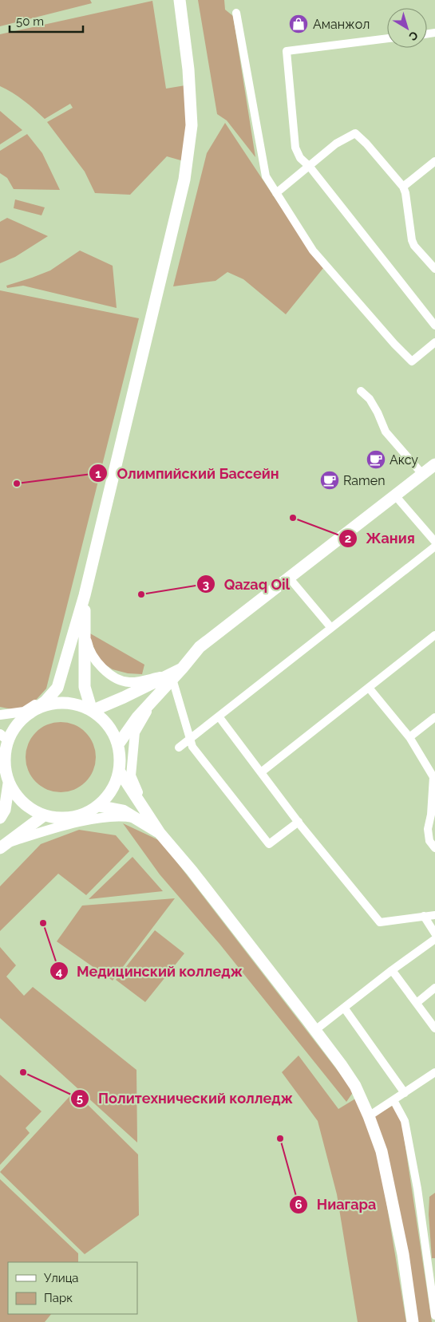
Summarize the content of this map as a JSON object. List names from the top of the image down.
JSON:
{
  "places": {
    "shop": ["Аманжол"],
    "cafe": ["Аксу", "Ramen"],
    "other": [
      "Олимпийский Бассейн",
      "Жания",
      "Qazaq Oil",
      "Медицинский колледж",
      "Политехнический колледж",
      "Ниагара"
    ]
  },
  "legend": ["Улица", "Парк"],
  "scale_bar": "50 m",
  "north": "bottom right"
}
